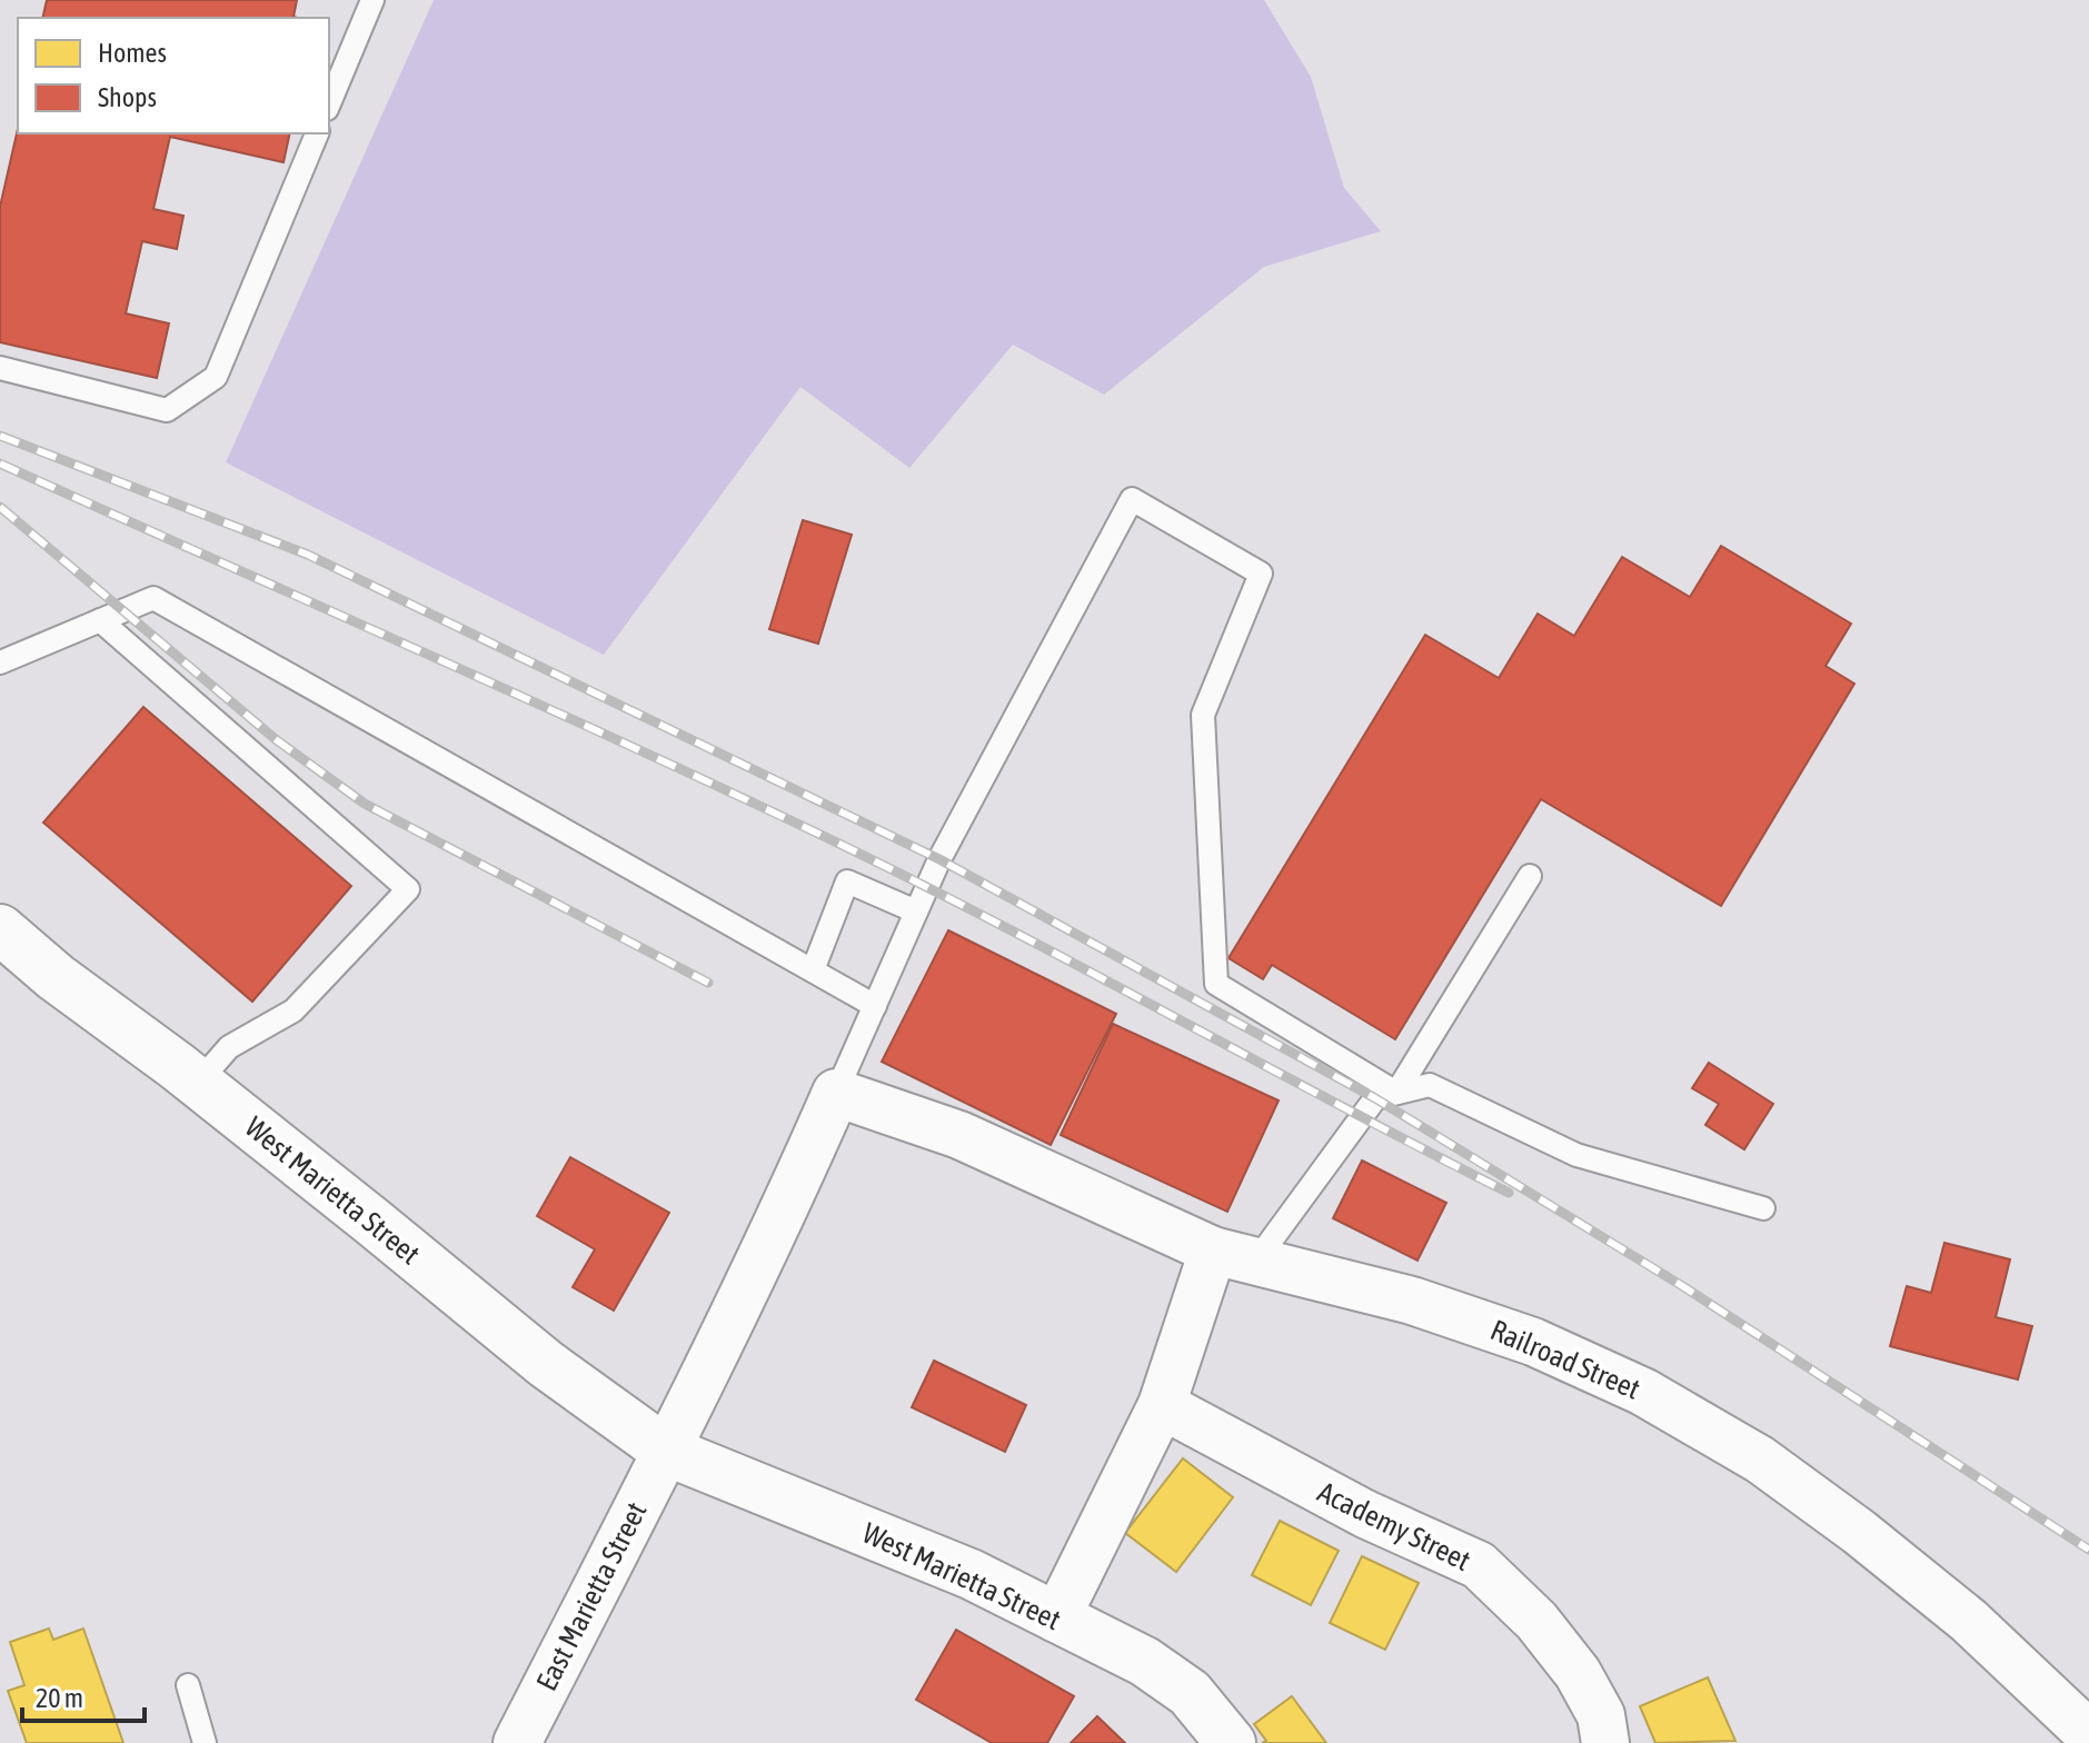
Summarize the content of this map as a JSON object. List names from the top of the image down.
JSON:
{
  "streets": {
    "street": [
      "West Marietta Street",
      "Railroad Street",
      "Academy Street",
      "East Marietta Street"
    ]
  },
  "crossings": [
    ["West Marietta Street", "East Marietta Street"]
  ],
  "legend": ["Homes", "Shops"],
  "scale_bar": "20 m"
}
